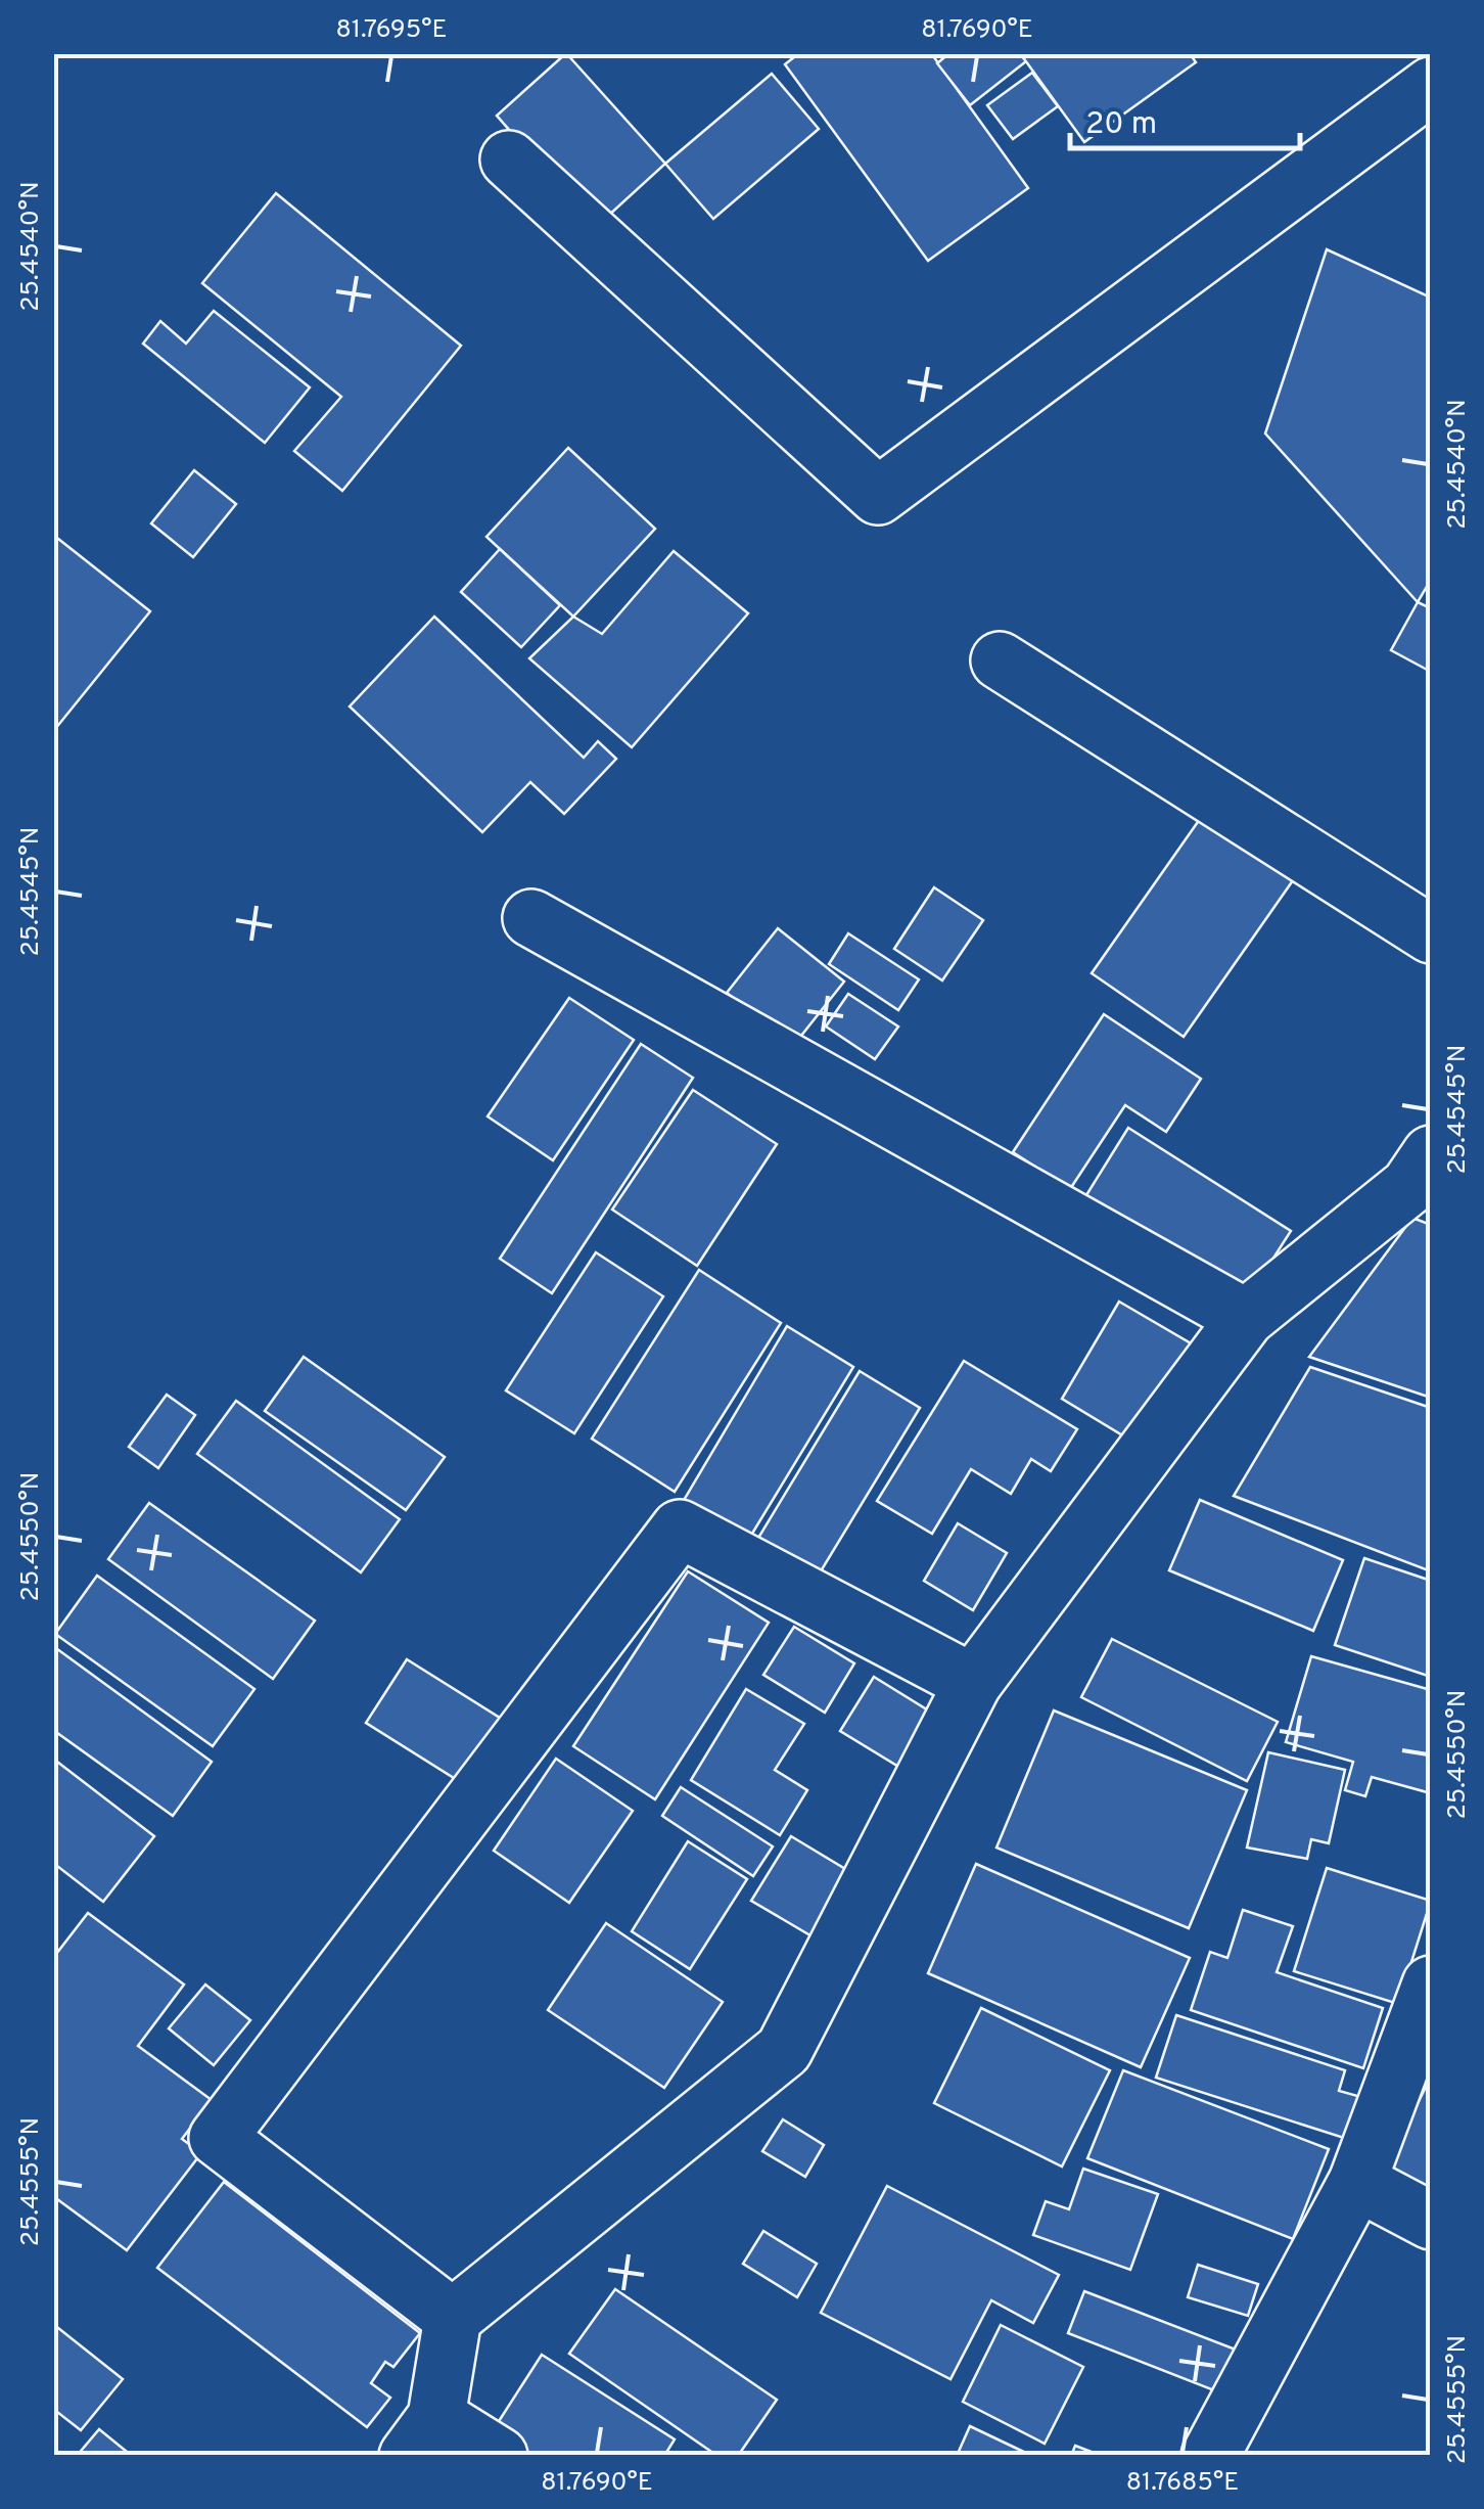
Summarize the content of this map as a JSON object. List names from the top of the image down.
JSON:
{
  "scale_bar": "20 m",
  "coordinates": [
    "81.7695°E",
    "81.7690°E",
    "25.4540°N",
    "25.4545°N",
    "25.4550°N",
    "25.4555°N",
    "81.7685°E"
  ]
}
